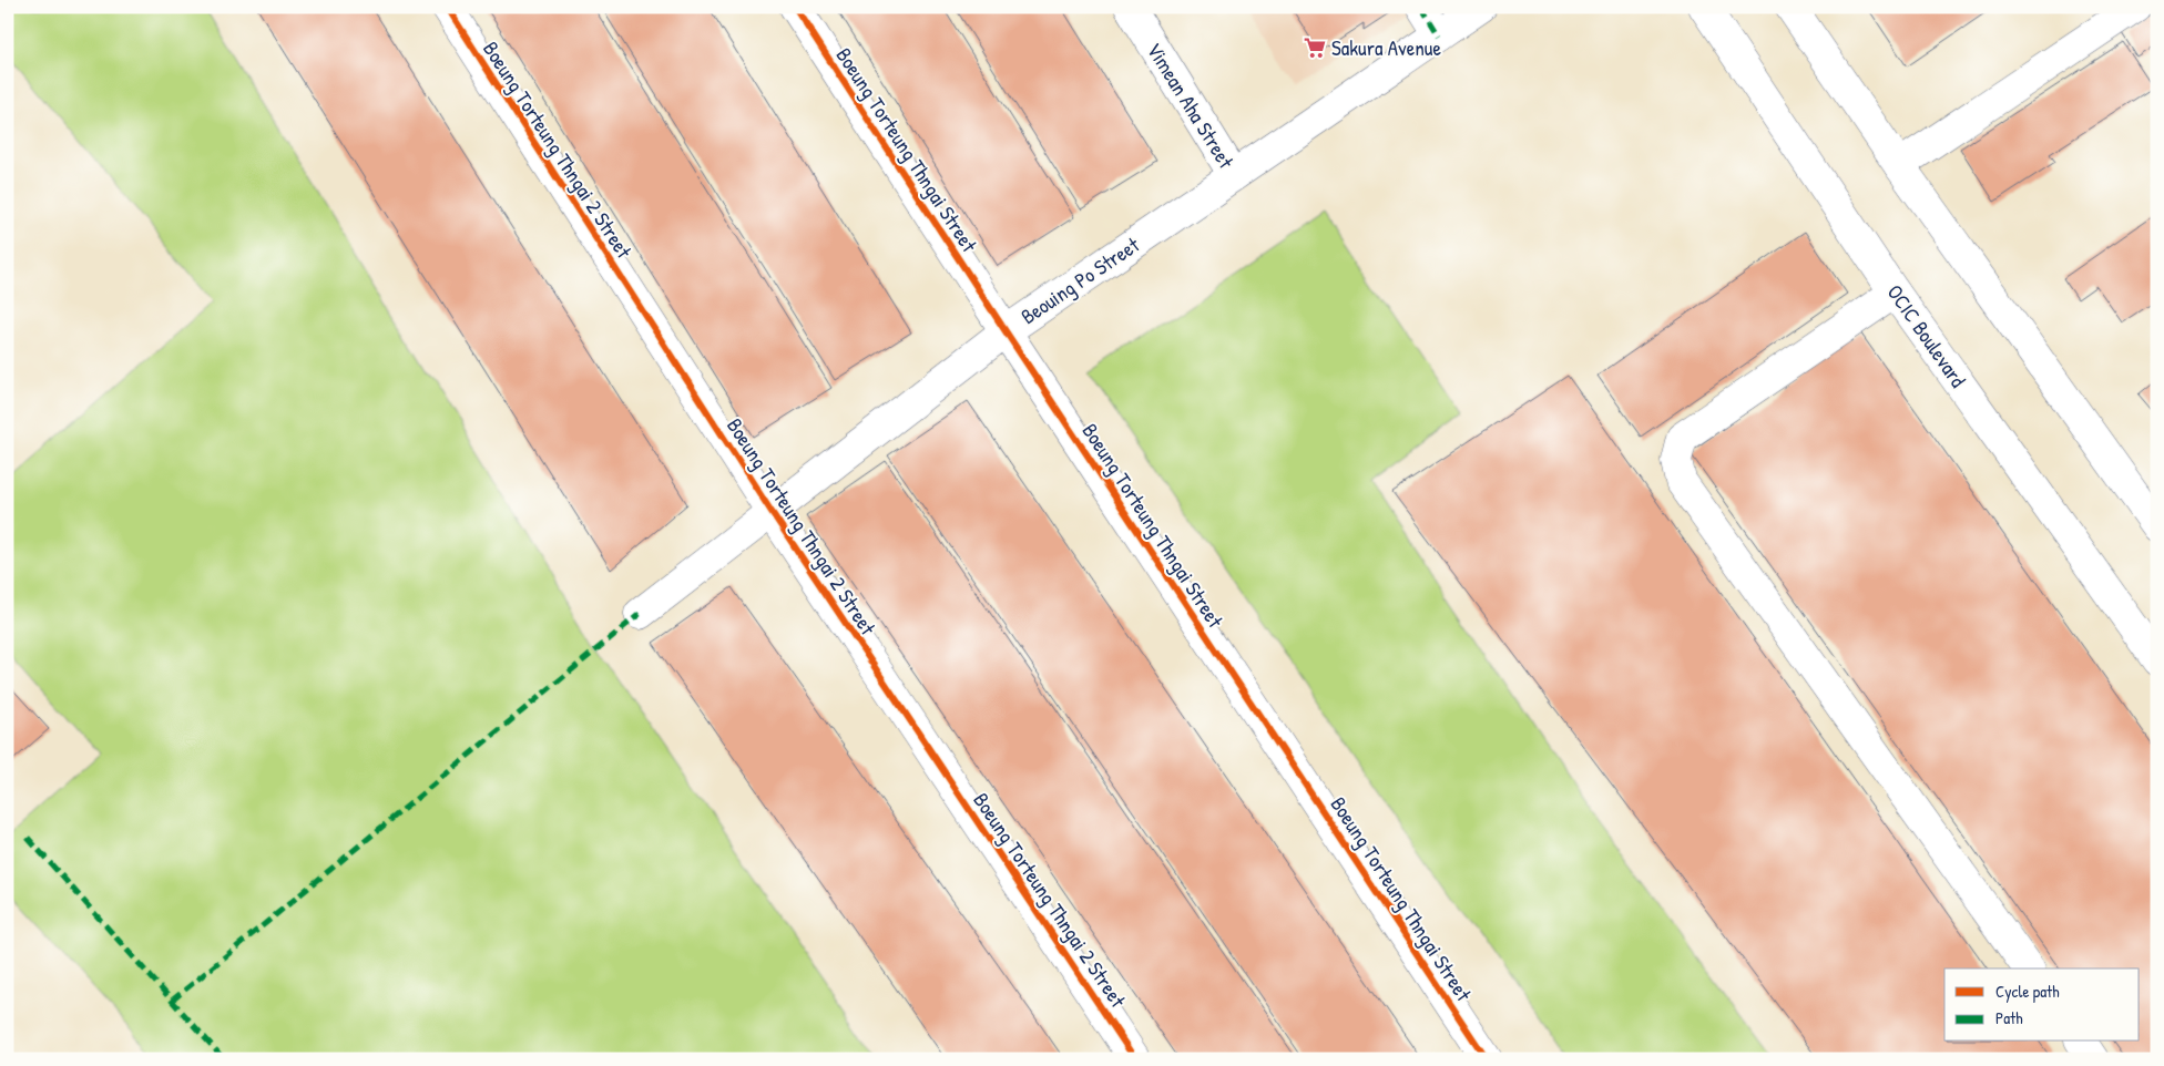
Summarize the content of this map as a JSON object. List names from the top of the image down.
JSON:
{
  "streets": {
    "street": [
      "Vimean Aha Street",
      "Boeung Torteung Thngai 2 Street",
      "Boeung Torteung Thngai Street",
      "Beouing Po Street",
      "OCIC Boulevard"
    ]
  },
  "crossings": [
    ["Vimean Aha Street", "Beouing Po Street"],
    ["Boeung Torteung Thngai 2 Street", "Beouing Po Street"],
    ["Boeung Torteung Thngai Street", "Beouing Po Street"]
  ],
  "places": {
    "supermarket": ["Sakura Avenue"]
  },
  "legend": ["Cycle path", "Path"]
}
